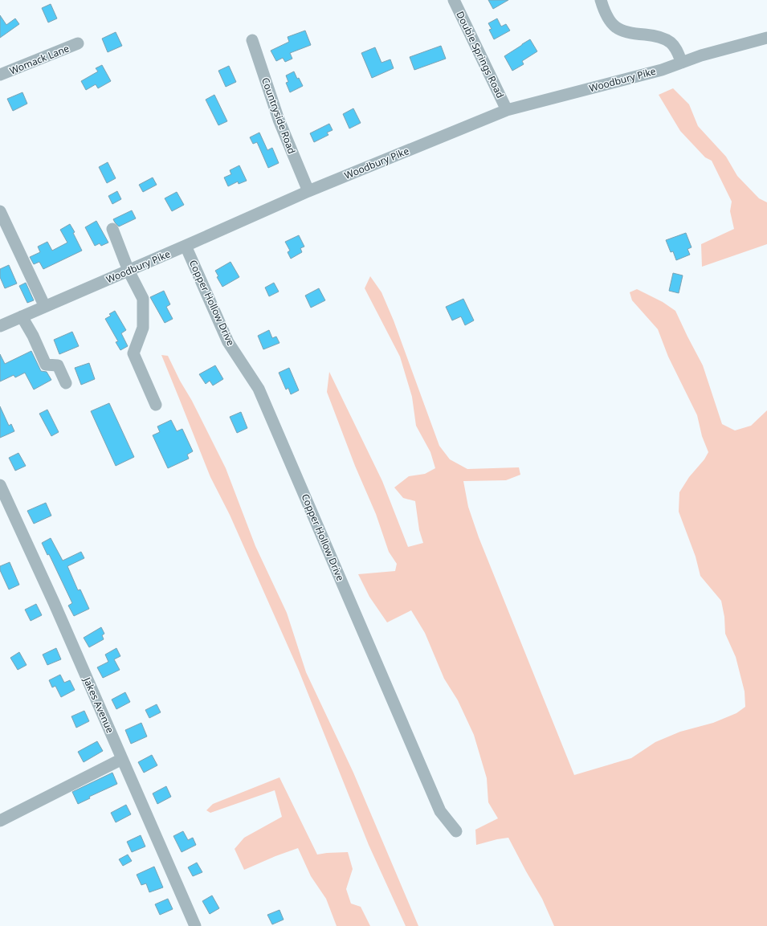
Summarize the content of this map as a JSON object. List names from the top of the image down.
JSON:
{
  "streets": {
    "street": [
      "Double Springs Road",
      "Womack Lane",
      "Woodbury Pike",
      "Countryside Road",
      "Copper Hollow Drive",
      "Jakes Avenue"
    ]
  },
  "crossings": [
    ["Double Springs Road", "Woodbury Pike"],
    ["Woodbury Pike", "Countryside Road"],
    ["Woodbury Pike", "Copper Hollow Drive"]
  ]
}
